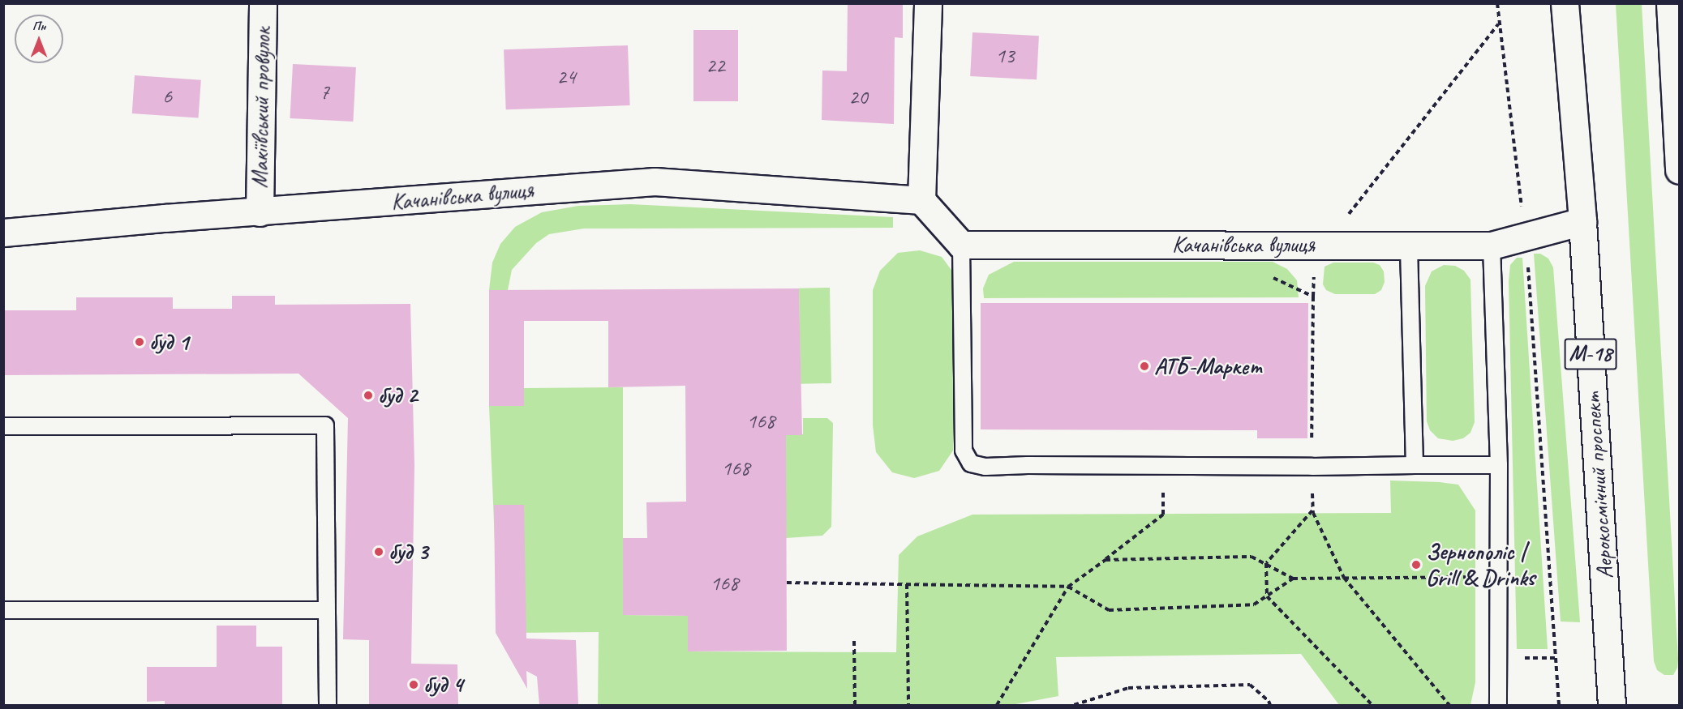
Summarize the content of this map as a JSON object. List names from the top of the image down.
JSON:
{
  "streets": {
    "street": [
      "Макіївський провулок",
      "Качанівська вулиця",
      "М-18",
      "Аерокосмічний проспект"
    ]
  },
  "crossings": [
    ["Макіївський провулок", "Качанівська вулиця"],
    ["Качанівська вулиця", "Аерокосмічний проспект"]
  ],
  "places": [
    "буд 1",
    "АТБ-Маркет",
    "буд 2",
    "буд 3",
    "Зернополіс | Grill & Drinks",
    "буд 4"
  ],
  "house_numbers": [
    "13",
    "22",
    "24",
    "7",
    "6",
    "20",
    "168",
    "168",
    "168"
  ],
  "north": "top"
}
